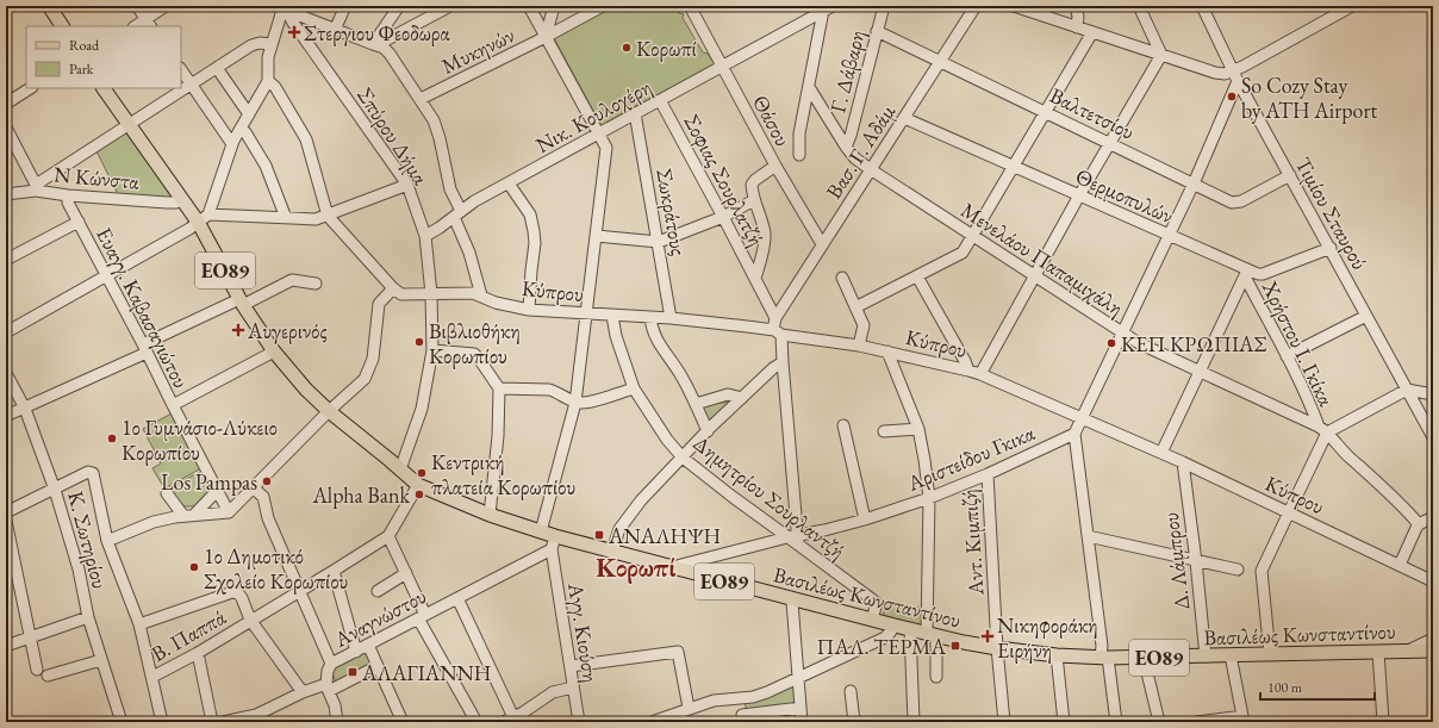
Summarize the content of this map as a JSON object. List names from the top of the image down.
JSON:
{
  "streets": {
    "main road": ["ΕΟ89", "Βασιλέως Κωνσταντίνου"],
    "street": [
      "Μυκηνών",
      "Γ. Δάβαρη",
      "Βαλτετσίου",
      "Νικ. Κουλοχέρη",
      "Θάσου",
      "Σπύρου Δήμα",
      "Βασ. Γ. Αδάμ",
      "Ν Κώνστα",
      "Σοφιας Σουρλατζή",
      "Θερμοπυλών",
      "Σωκράτους",
      "Τιμίου Σταυρού",
      "Μενελάου Παπαμιχάλη",
      "Κύπρου",
      "Ευαγγ. Καβασαγιώτου",
      "Χρήστου Ι. Γκίκα",
      "Αριστείδου Γκικα",
      "Δημητρίου Σουρλαντζή",
      "Κ. Σωτηρίου",
      "Αντ. Κιμπιζή",
      "Δ. Λάμπρου",
      "Αναγνώστου",
      "Αγγ. Κιούση",
      "Β. Παππά"
    ]
  },
  "crossings": [
    ["Γ. Δάβαρη", "Βαλτετσίου"],
    ["Γ. Δάβαρη", "Μενελάου Παπαμιχάλη"],
    ["Βαλτετσίου", "Βασ. Γ. Αδάμ"],
    ["Βαλτετσίου", "Τιμίου Σταυρού"],
    ["Νικ. Κουλοχέρη", "Θάσου"],
    ["Νικ. Κουλοχέρη", "Σπύρου Δήμα"],
    ["Νικ. Κουλοχέρη", "Σοφιας Σουρλατζή"],
    ["Νικ. Κουλοχέρη", "Σωκράτους"],
    ["Θάσου", "Σοφιας Σουρλατζή"],
    ["Σπύρου Δήμα", "Κύπρου"],
    ["Σπύρου Δήμα", "Βασιλέως Κωνσταντίνου"],
    ["Βασ. Γ. Αδάμ", "Θερμοπυλών"],
    ["Βασ. Γ. Αδάμ", "Μενελάου Παπαμιχάλη"],
    ["Ν Κώνστα", "Ευαγγ. Καβασαγιώτου"],
    ["Ν Κώνστα", "Βασιλέως Κωνσταντίνου"],
    ["Θερμοπυλών", "Τιμίου Σταυρού"],
    ["Θερμοπυλών", "Χρήστου Ι. Γκίκα"],
    ["Σωκράτους", "Κύπρου"],
    ["Μενελάου Παπαμιχάλη", "Χρήστου Ι. Γκίκα"],
    ["Κύπρου", "Δημητρίου Σουρλαντζή"],
    ["Κύπρου", "Δ. Λάμπρου"],
    ["Αριστείδου Γκικα", "Δημητρίου Σουρλαντζή"],
    ["Αριστείδου Γκικα", "Αντ. Κιμπιζή"],
    ["Αριστείδου Γκικα", "Βασιλέως Κωνσταντίνου"],
    ["Δημητρίου Σουρλαντζή", "Βασιλέως Κωνσταντίνου"],
    ["Αντ. Κιμπιζή", "Βασιλέως Κωνσταντίνου"],
    ["Δ. Λάμπρου", "Βασιλέως Κωνσταντίνου"],
    ["Βασιλέως Κωνσταντίνου", "Β. Παππά"],
    ["Αναγνώστου", "Αγγ. Κιούση"]
  ],
  "districts": ["Κορωπί"],
  "places": {
    "health": ["Στεργιου Φεοδωρα", "Αυγερινός", "Νικηφοράκη Ειρήνη"],
    "other": [
      "Κορωπί",
      "So Cozy Stay by ATH Airport",
      "Βιβλιοθήκη Κορωπίου",
      "ΚΕΠ ΚΡΩΠΙΑΣ",
      "1ο Γυμνάσιο-Λύκειο Κορωπίου",
      "Κεντρική πλατεία Κορωπίου",
      "Los Pampas",
      "Alpha Bank",
      "1ο Δημοτικό Σχολείο Κορωπίου"
    ],
    "transit": ["ΑΝΑΛΗΨΗ", "ΠΑΛ. ΤΕΡΜΑ", "ΑΛΑΓΙΑΝΝΗ"]
  },
  "legend": ["Road", "Park"],
  "scale_bar": "100 m"
}
